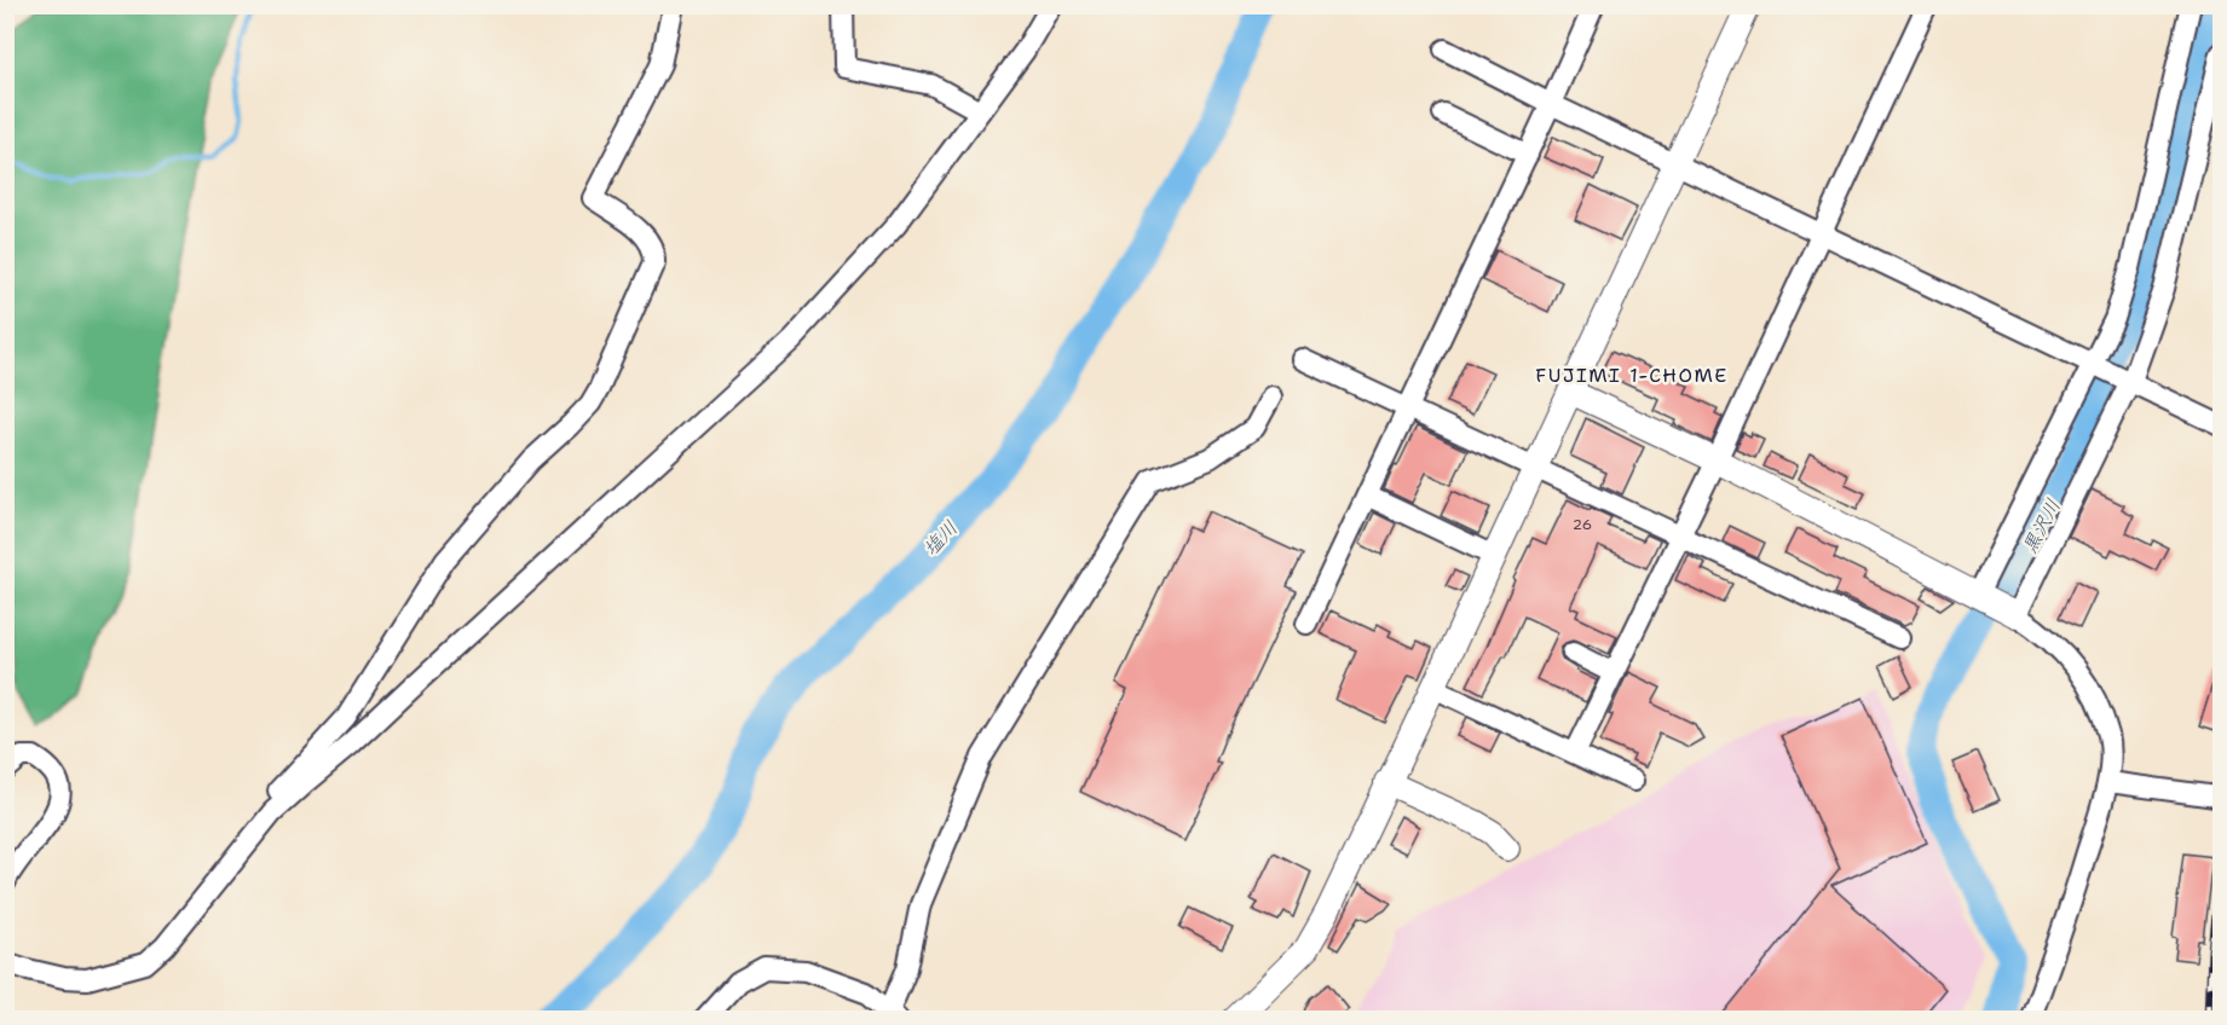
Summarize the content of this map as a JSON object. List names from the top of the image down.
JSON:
{
  "districts": ["FUJIMI 1-CHOME"],
  "water": ["黒沢川", "塩川"],
  "house_numbers": ["26"]
}
